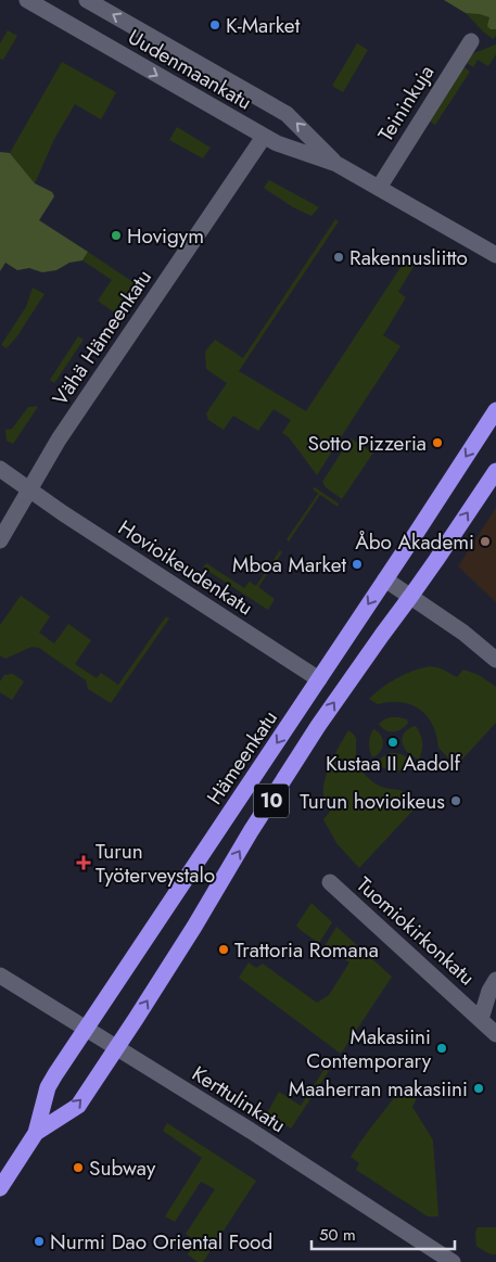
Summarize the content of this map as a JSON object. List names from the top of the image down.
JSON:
{
  "streets": {
    "highway": ["Hämeenkatu", "10"],
    "street": [
      "Uudenmaankatu",
      "Teininkuja",
      "Vähä Hämeenkatu",
      "Hovioikeudenkatu",
      "Tuomiokirkonkatu",
      "Kerttulinkatu"
    ]
  },
  "crossings": [
    ["Uudenmaankatu", "Teininkuja"],
    ["Uudenmaankatu", "Vähä Hämeenkatu"],
    ["Vähä Hämeenkatu", "Hovioikeudenkatu"],
    ["Hovioikeudenkatu", "Hämeenkatu"],
    ["Hämeenkatu", "Kerttulinkatu"]
  ],
  "places": {
    "other": [
      "K-Market",
      "Hovigym",
      "Rakennusliitto",
      "Sotto Pizzeria",
      "Åbo Akademi",
      "Mboa Market",
      "Kustaa II Aadolf",
      "Turun hovioikeus",
      "Trattoria Romana",
      "Makasiini Contemporary",
      "Maaherran makasiini",
      "Subway",
      "Nurmi Dao Oriental Food"
    ],
    "health": ["Turun Työterveystalo"]
  },
  "scale_bar": "50 m"
}
